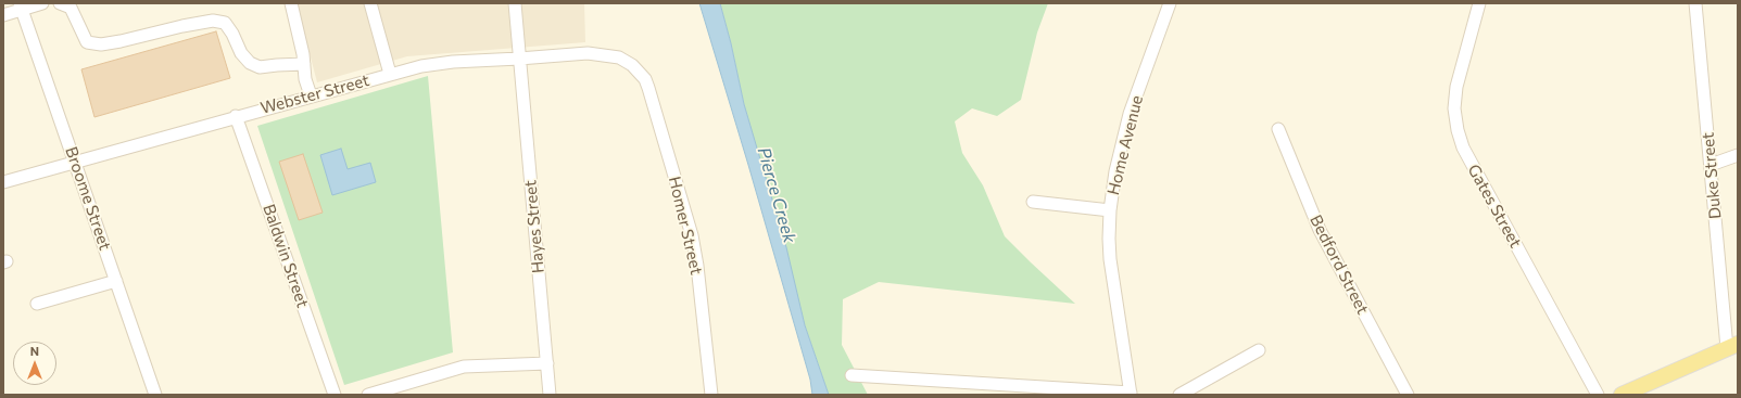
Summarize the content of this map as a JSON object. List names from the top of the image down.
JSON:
{
  "streets": {
    "street": [
      "Webster Street",
      "Home Avenue",
      "Duke Street",
      "Broome Street",
      "Gates Street",
      "Homer Street",
      "Hayes Street",
      "Baldwin Street",
      "Bedford Street"
    ]
  },
  "crossings": [
    ["Webster Street", "Broome Street"],
    ["Webster Street", "Homer Street"],
    ["Webster Street", "Hayes Street"],
    ["Webster Street", "Baldwin Street"]
  ],
  "water": ["Pierce Creek"],
  "north": "top"
}
